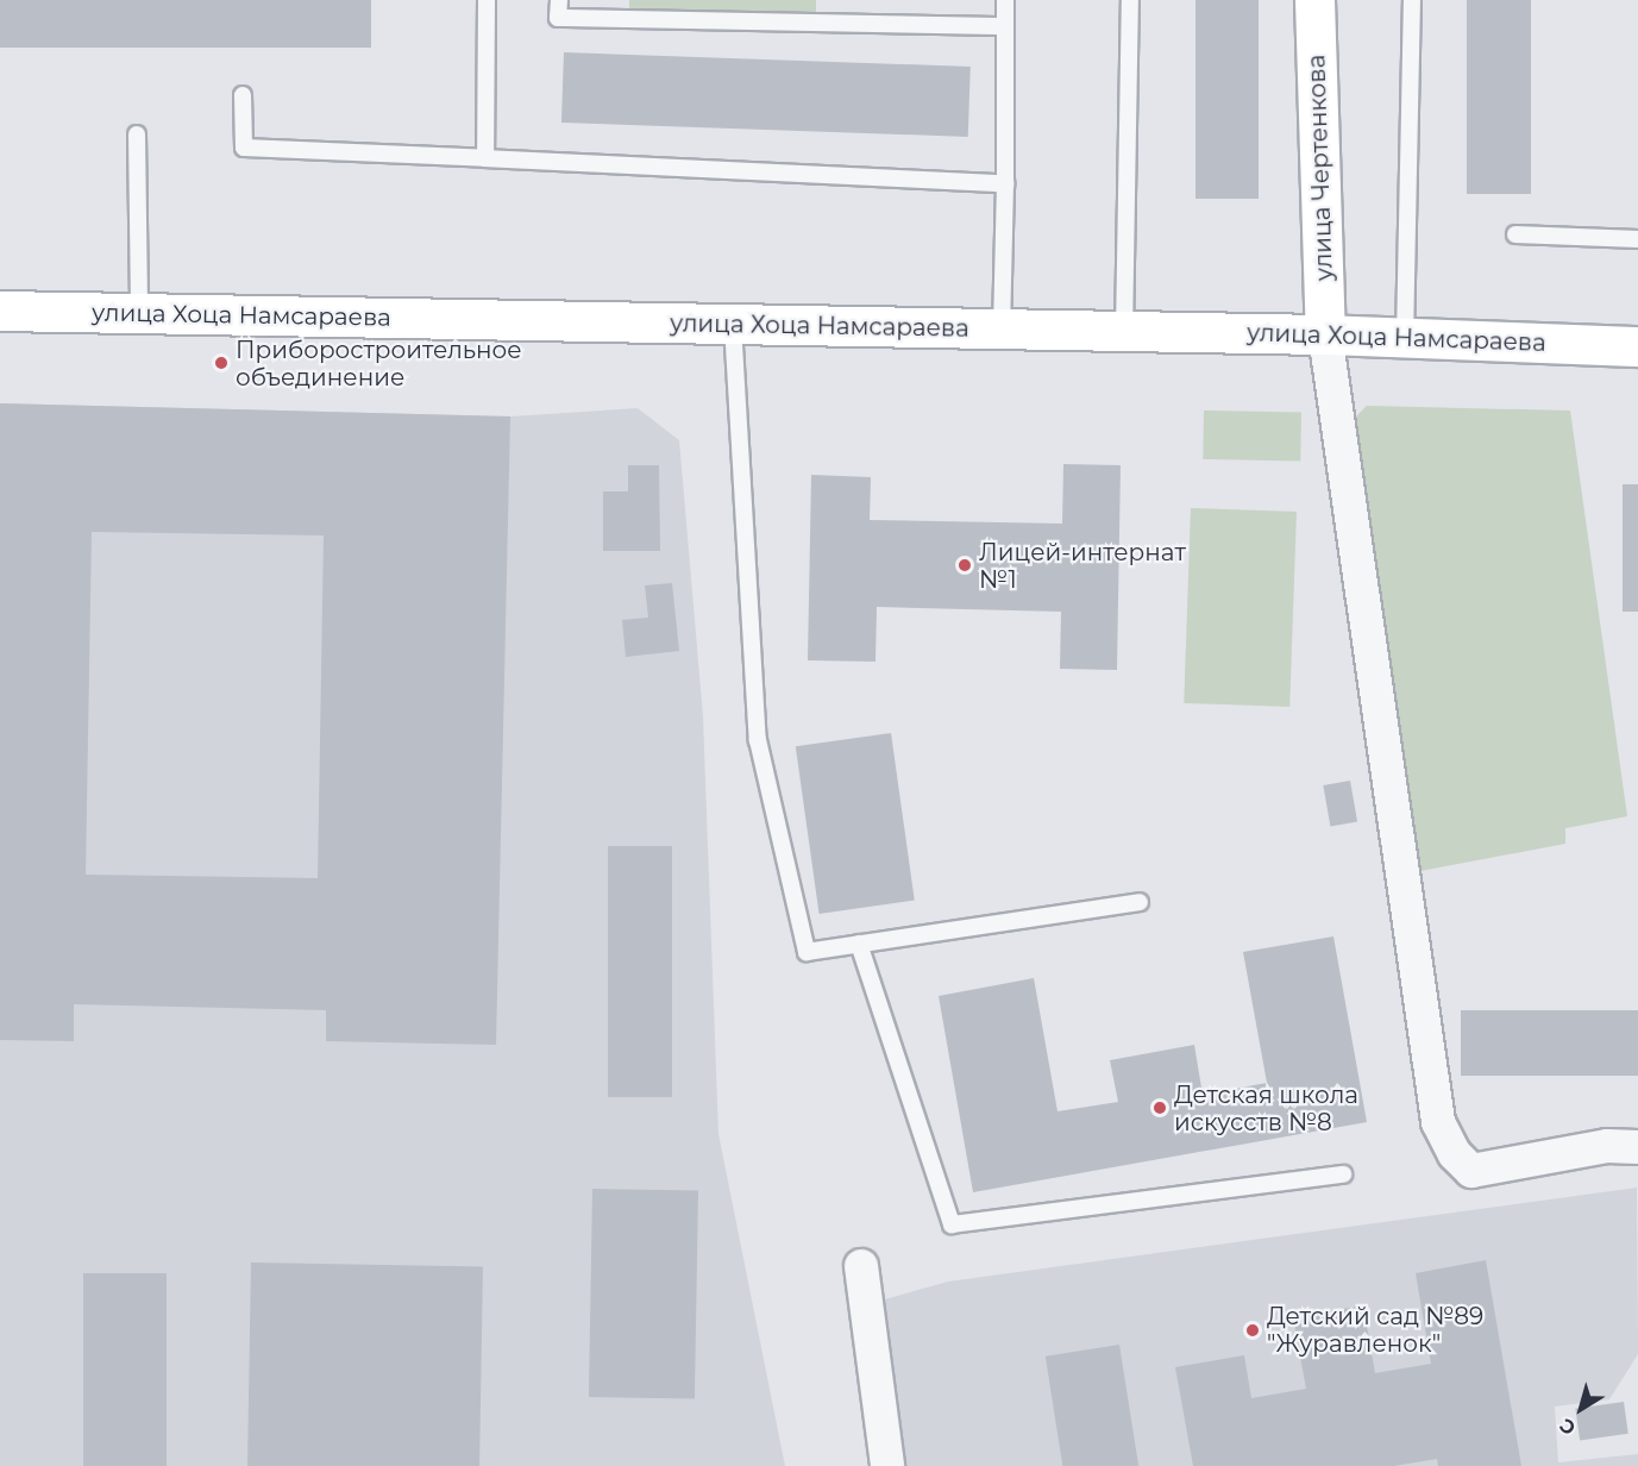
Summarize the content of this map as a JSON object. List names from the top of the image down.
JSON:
{
  "streets": {
    "street": ["улица Чертенкова", "улица Хоца Намсараева"]
  },
  "crossings": [
    ["улица Чертенкова", "улица Хоца Намсараева"]
  ],
  "places": [
    "Приборостроительное объединение",
    "Лицей-интернат №1",
    "Детская школа искусств №8",
    "Детский сад №89 \"Журавленок\""
  ],
  "north": "bottom left"
}
